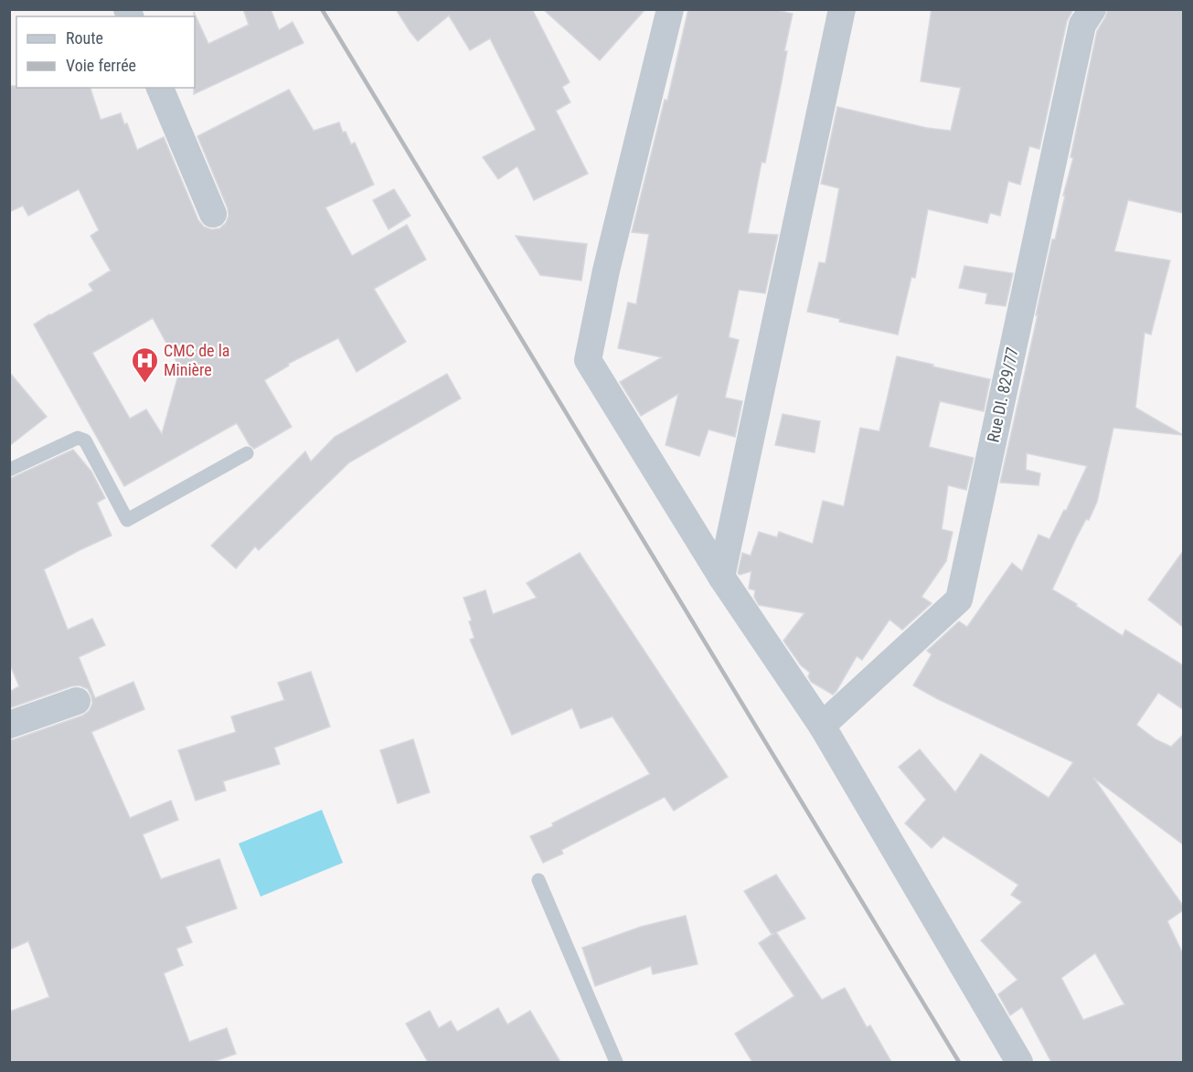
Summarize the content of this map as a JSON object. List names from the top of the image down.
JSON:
{
  "streets": {
    "street": ["Rue DI. 829/77"]
  },
  "places": {
    "hospital": ["CMC de la Minière"]
  },
  "legend": ["Route", "Voie ferrée"]
}
